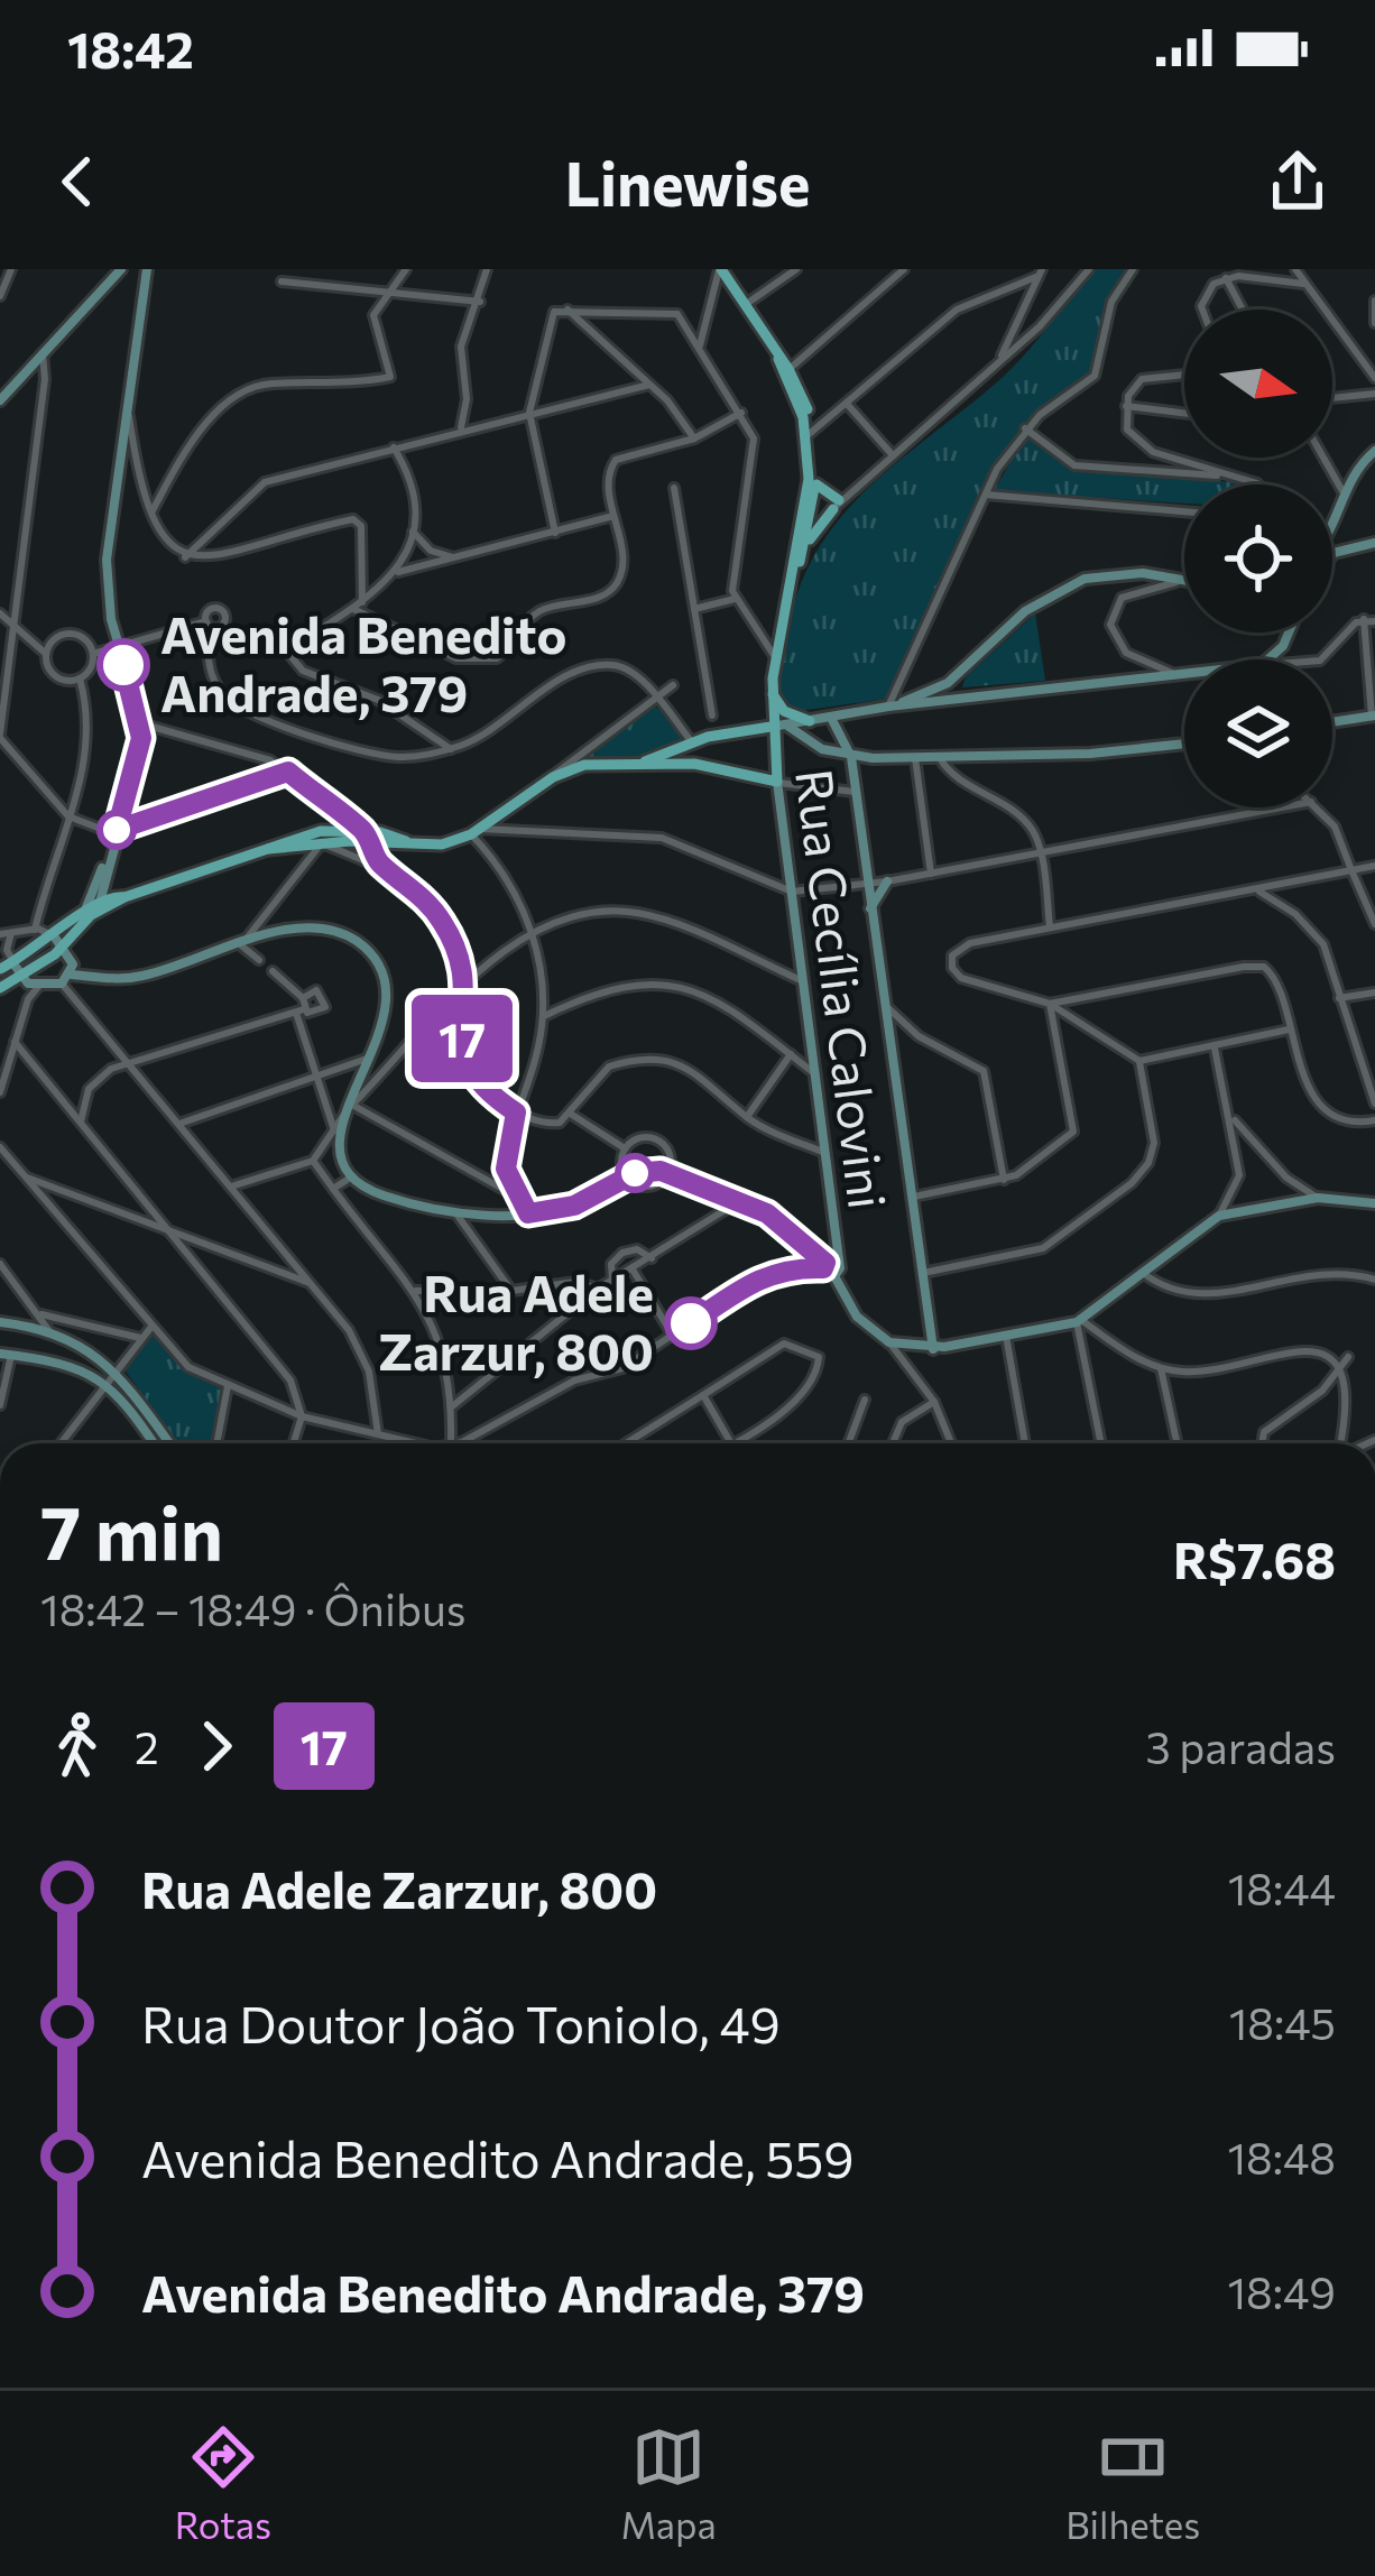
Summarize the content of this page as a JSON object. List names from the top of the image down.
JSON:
{
  "streets": {
    "main road": ["Rua Cecília Calovini"]
  },
  "places": ["Avenida Benedito Andrade, 379", "Rua Adele Zarzur, 800"],
  "lines": ["bus line 17"],
  "north": "right",
  "page": {
    "status": "18:42",
    "header": "Linewise",
    "on_map": "17",
    "heading": ["7 min", "18:42 – 18:49 · Ônibus", "R$7.68"],
    "legs": ["2", "17", "3 paradas"],
    "list": [
      {
        "name": "Rua Adele Zarzur, 800",
        "value": "18:44"
      },
      {
        "name": "Rua Doutor João Toniolo, 49",
        "value": "18:45"
      },
      {
        "name": "Avenida Benedito Andrade, 559",
        "value": "18:48"
      },
      {
        "name": "Avenida Benedito Andrade, 379",
        "value": "18:49"
      }
    ],
    "tabs": ["Rotas", "Mapa", "Bilhetes"]
  }
}
